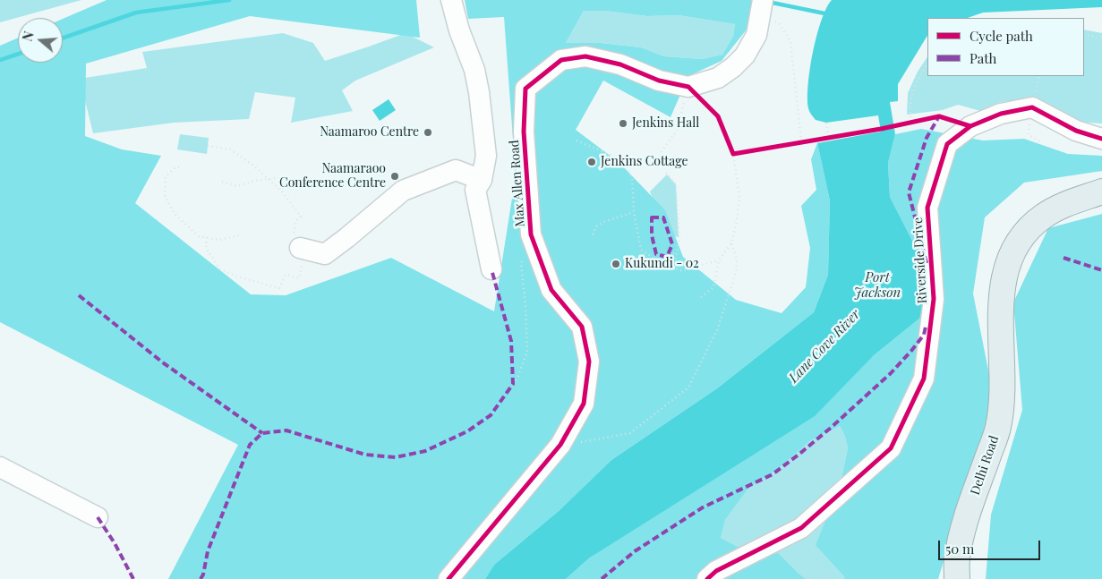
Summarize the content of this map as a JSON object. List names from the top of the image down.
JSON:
{
  "streets": {
    "main road": ["Delhi Road"],
    "street": ["Max Allen Road", "Riverside Drive"]
  },
  "water": ["Port Jackson", "Lane Cove River"],
  "places": [
    "Jenkins Hall",
    "Naamaroo Centre",
    "Jenkins Cottage",
    "Naamaraoo Conference Centre",
    "Kukundi - 02"
  ],
  "legend": ["Cycle path", "Path"],
  "scale_bar": "50 m",
  "north": "left"
}
